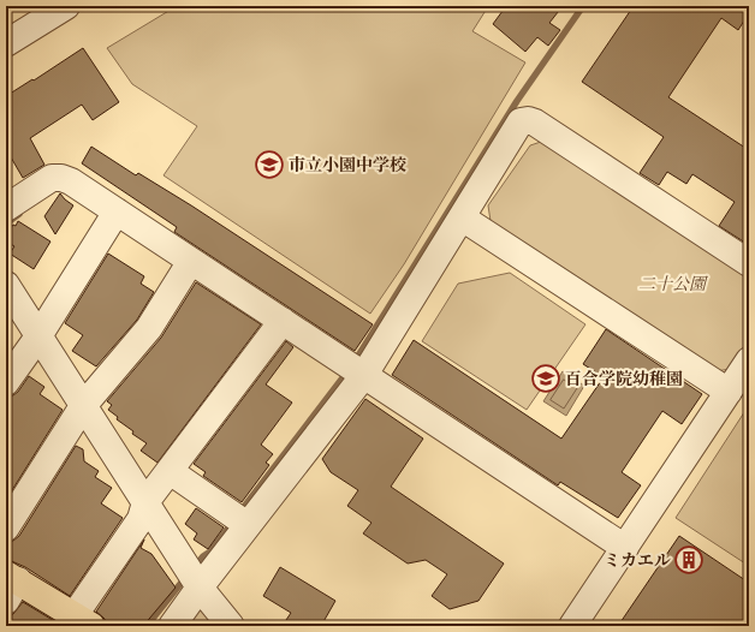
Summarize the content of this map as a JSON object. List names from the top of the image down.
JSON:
{
  "parks": ["二十公園"],
  "places": {
    "school or university": ["市立小園中学校", "百合学院幼稚園"],
    "building": ["ミカエル"]
  }
}
